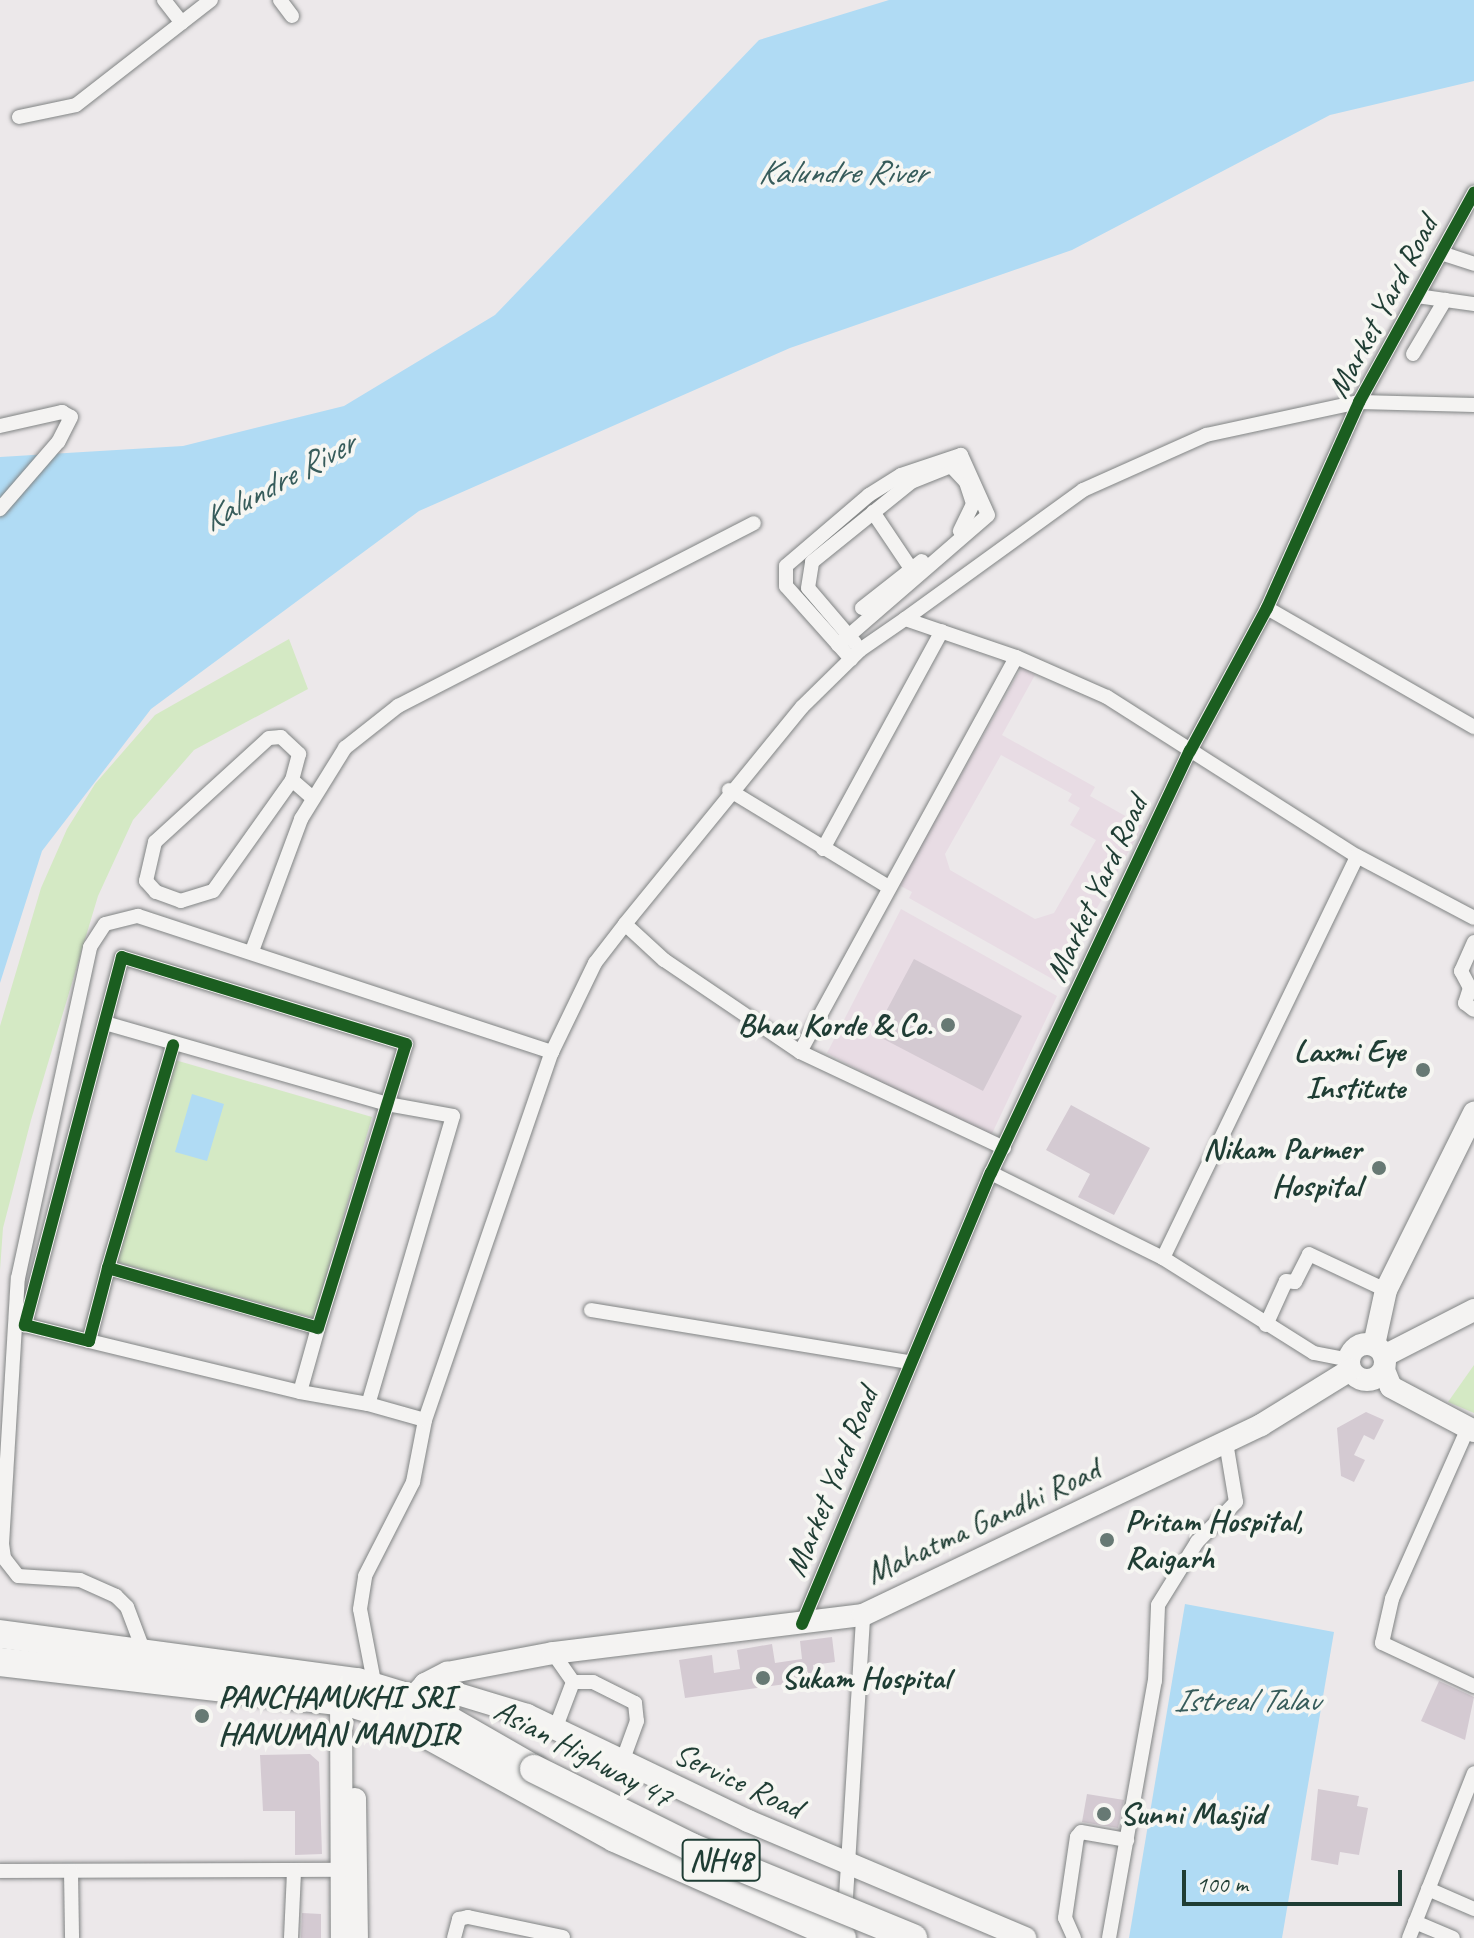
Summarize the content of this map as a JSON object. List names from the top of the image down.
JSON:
{
  "streets": {
    "highway": ["Asian Highway 47", "NH48"],
    "main road": ["Mahatma Gandhi Road", "Service Road"],
    "street": ["Market Yard Road"]
  },
  "crossings": [
    ["Market Yard Road", "Mahatma Gandhi Road"],
    ["Mahatma Gandhi Road", "Asian Highway 47"],
    ["Mahatma Gandhi Road", "Service Road"],
    ["Asian Highway 47", "Service Road"],
    ["Asian Highway 47", "NH48"]
  ],
  "water": ["Kalundre River", "Istreal Talav"],
  "places": [
    "Bhau Korde & Co.",
    "Laxmi Eye Institute",
    "Nikam Parmer Hospital",
    "Pritam Hospital, Raigarh",
    "Sukam Hospital",
    "PANCHAMUKHI SRI HANUMAN MANDIR",
    "Sunni Masjid"
  ],
  "scale_bar": "100 m"
}
